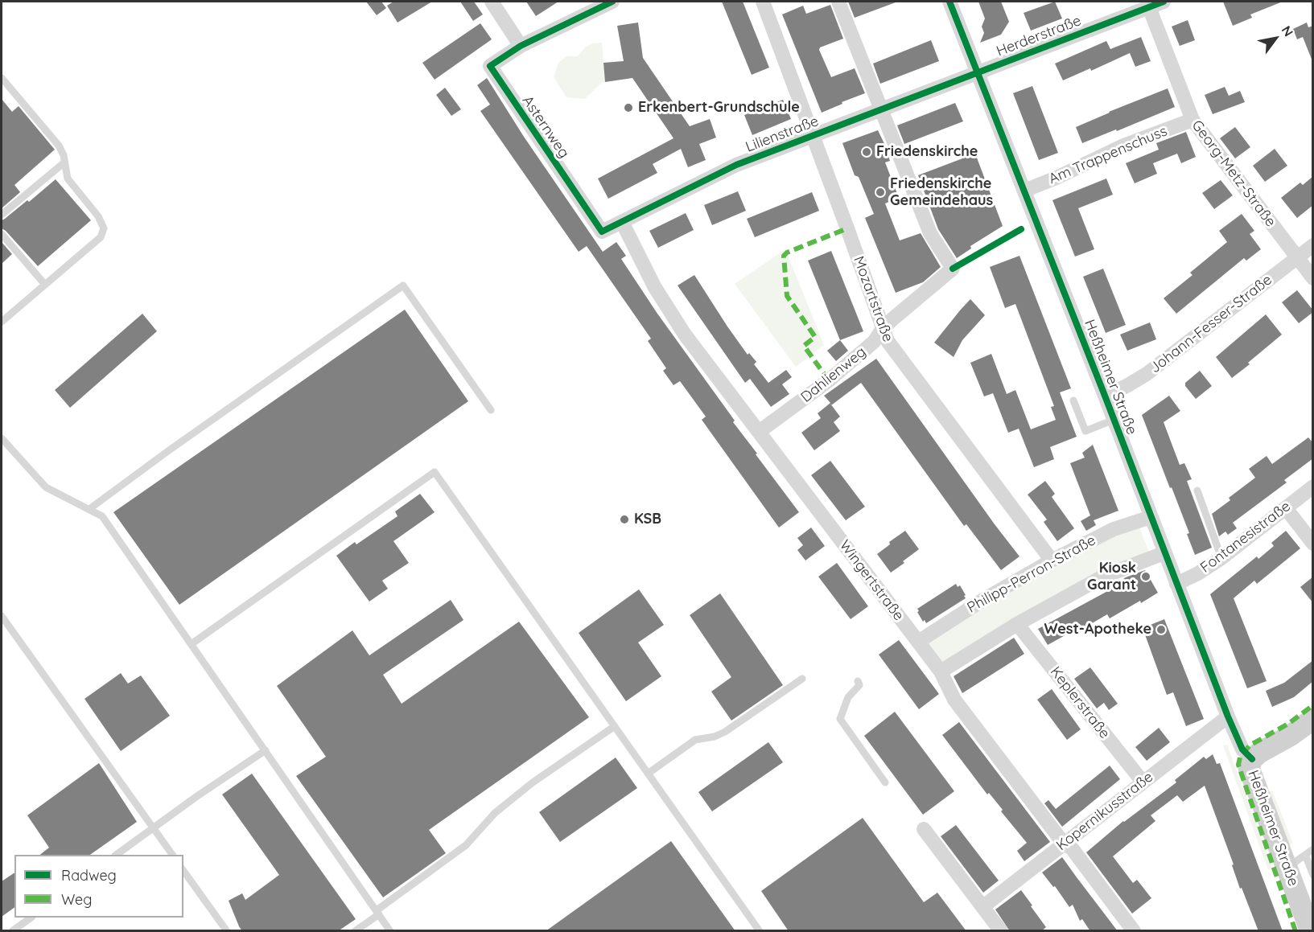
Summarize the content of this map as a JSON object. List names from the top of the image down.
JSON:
{
  "streets": {
    "street": [
      "Herderstraße",
      "Asternweg",
      "Lilienstraße",
      "Am Trappenschuss",
      "Georg-Metz-Straße",
      "Mozartstraße",
      "Johann-Fesser-Straße",
      "Dahlienweg",
      "Heßheimer Straße",
      "Fontanesistraße",
      "Philipp-Perron-Straße",
      "Wingertstraße",
      "Keplerstraße",
      "Kopernikusstraße"
    ]
  },
  "crossings": [
    ["Herderstraße", "Lilienstraße"],
    ["Herderstraße", "Georg-Metz-Straße"],
    ["Herderstraße", "Heßheimer Straße"],
    ["Asternweg", "Lilienstraße"],
    ["Lilienstraße", "Mozartstraße"],
    ["Lilienstraße", "Dahlienweg"],
    ["Lilienstraße", "Heßheimer Straße"],
    ["Lilienstraße", "Wingertstraße"],
    ["Am Trappenschuss", "Georg-Metz-Straße"],
    ["Am Trappenschuss", "Heßheimer Straße"],
    ["Georg-Metz-Straße", "Johann-Fesser-Straße"],
    ["Mozartstraße", "Dahlienweg"],
    ["Mozartstraße", "Philipp-Perron-Straße"],
    ["Johann-Fesser-Straße", "Heßheimer Straße"],
    ["Dahlienweg", "Wingertstraße"],
    ["Heßheimer Straße", "Fontanesistraße"],
    ["Heßheimer Straße", "Philipp-Perron-Straße"],
    ["Heßheimer Straße", "Kopernikusstraße"],
    ["Philipp-Perron-Straße", "Wingertstraße"],
    ["Wingertstraße", "Kopernikusstraße"],
    ["Keplerstraße", "Kopernikusstraße"]
  ],
  "places": [
    "Erkenbert-Grundschule",
    "Friedenskirche",
    "Friedenskirche Gemeindehaus",
    "KSB",
    "Kiosk Garant",
    "West-Apotheke"
  ],
  "legend": ["Radweg", "Weg"],
  "north": "top right"
}
